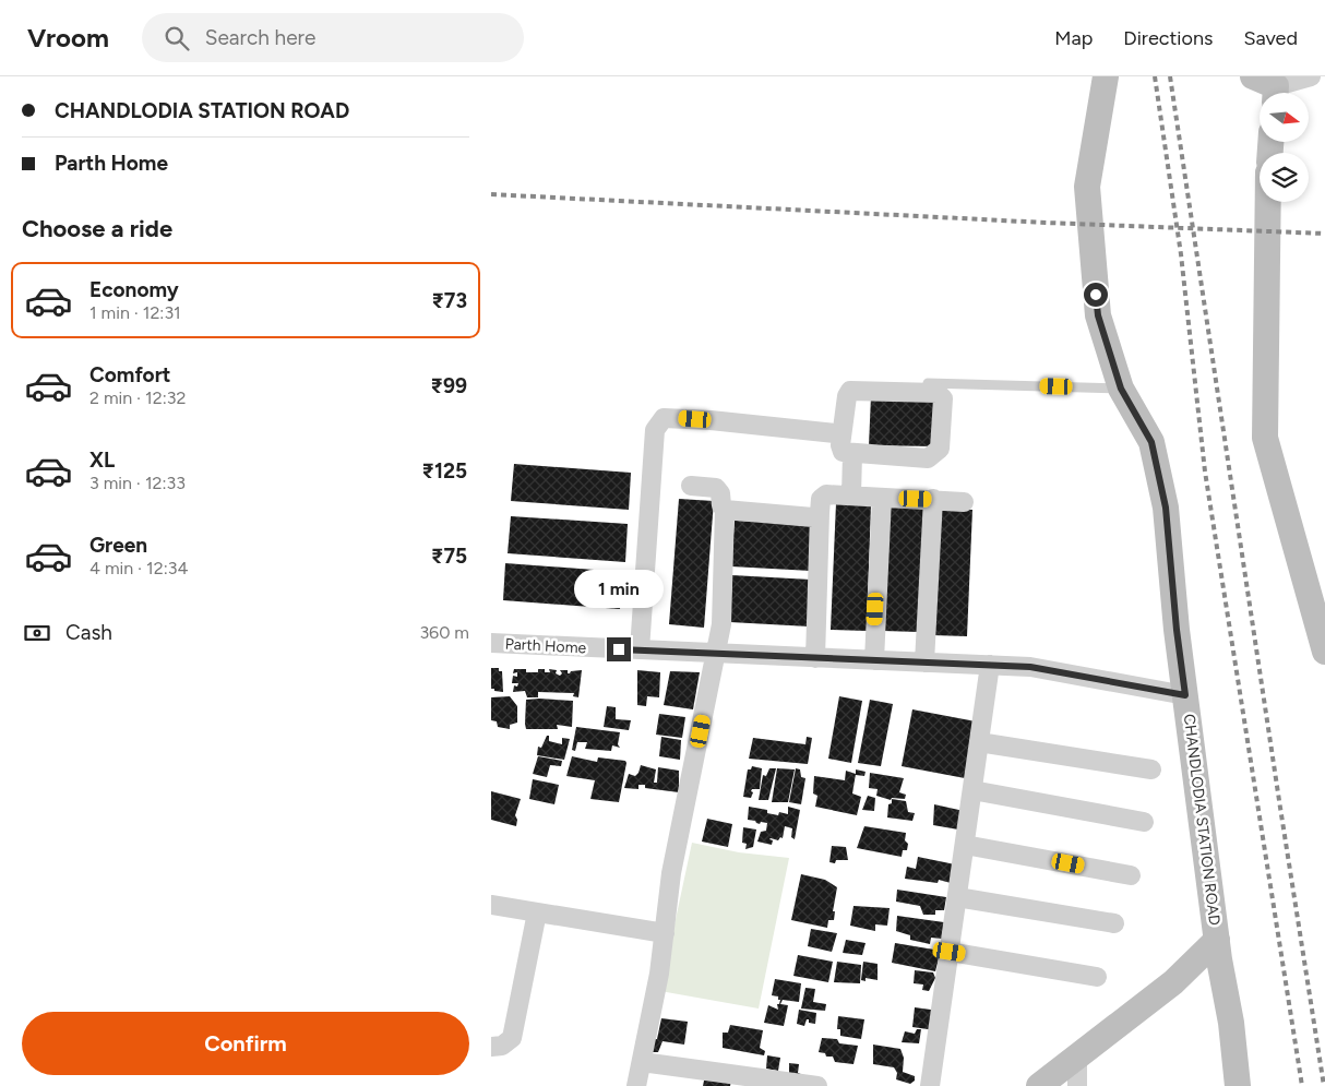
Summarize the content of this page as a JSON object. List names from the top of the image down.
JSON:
{
  "streets": {
    "street": ["Parth Home", "CHANDLODIA STATION ROAD"]
  },
  "crossings": [
    ["Parth Home", "CHANDLODIA STATION ROAD"]
  ],
  "north": "right",
  "page": {
    "header": "Vroom",
    "search": "Search here",
    "nav": ["Map", "Directions", "Saved"],
    "banner": ["CHANDLODIA STATION ROAD", "Parth Home"],
    "heading": "Choose a ride",
    "list": [
      {
        "name": "Economy",
        "note": "1 min · 12:31",
        "value": "₹73"
      },
      {
        "name": "Comfort",
        "note": "2 min · 12:32",
        "value": "₹99"
      },
      {
        "name": "XL",
        "note": "3 min · 12:33",
        "value": "₹125"
      },
      {
        "name": "Green",
        "note": "4 min · 12:34",
        "value": "₹75"
      }
    ],
    "bubble": "1 min",
    "pay": ["Cash", "360 m"],
    "buttons": "Confirm"
  }
}
